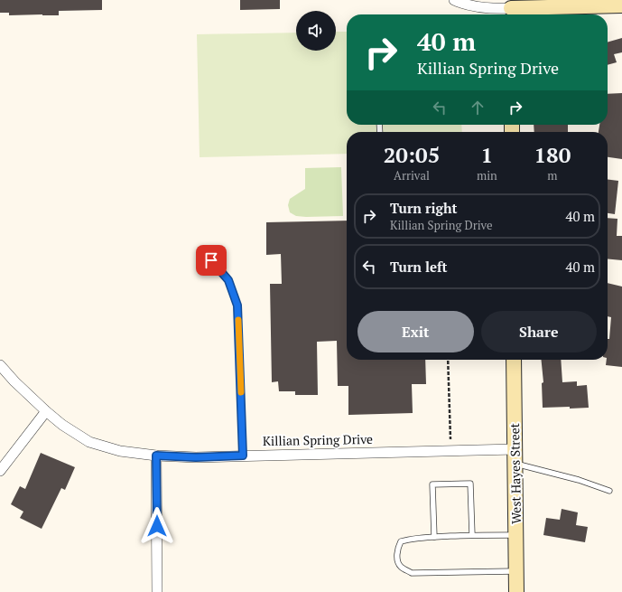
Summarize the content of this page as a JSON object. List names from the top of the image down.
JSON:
{
  "streets": {
    "street": ["Killian Spring Drive", "West Hayes Street"]
  },
  "crossings": [
    ["Killian Spring Drive", "West Hayes Street"]
  ],
  "page": {
    "turn": ["40 m", "Killian Spring Drive"],
    "eta": [
      "20:05",
      "Arrival",
      "1",
      "min",
      "180",
      "m"
    ],
    "list": [
      {
        "name": "Turn right",
        "note": "Killian Spring Drive",
        "value": "40 m"
      },
      {
        "name": "Turn left",
        "value": "40 m"
      }
    ],
    "buttons": ["Exit", "Share"]
  }
}
